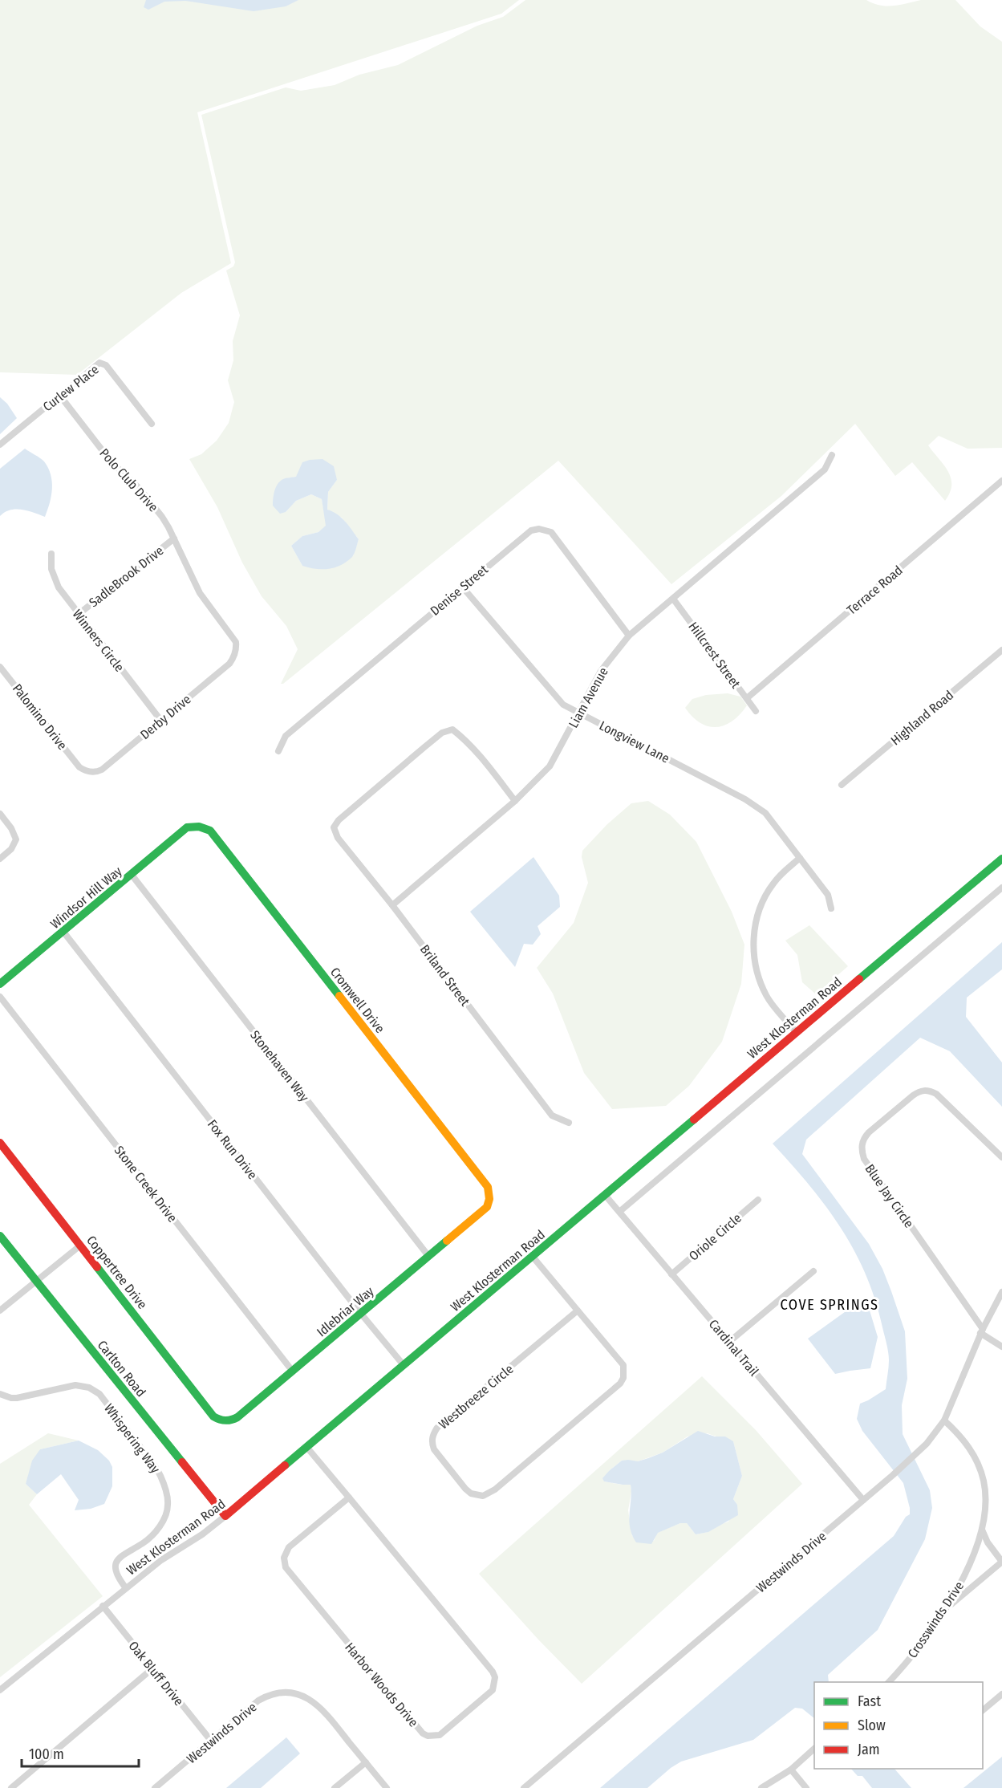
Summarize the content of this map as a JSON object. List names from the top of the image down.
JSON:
{
  "streets": {
    "street": [
      "Curlew Place",
      "Polo Club Drive",
      "SadleBrook Drive",
      "Denise Street",
      "Terrace Road",
      "Winners Circle",
      "Hillcrest Street",
      "Liam Avenue",
      "Palomino Drive",
      "Derby Drive",
      "Highland Road",
      "Longview Lane",
      "Windsor Hill Way",
      "Briland Street",
      "Cromwell Drive",
      "West Klosterman Road",
      "Stonehaven Way",
      "Fox Run Drive",
      "Stone Creek Drive",
      "Blue Jay Circle",
      "Oriole Circle",
      "Coppertree Drive",
      "Idlebriar Way",
      "Cardinal Trail",
      "Carlton Road",
      "Westbreeze Circle",
      "Whispering Way",
      "Westwinds Drive",
      "Crosswinds Drive",
      "Oak Bluff Drive",
      "Harbor Woods Drive"
    ]
  },
  "crossings": [
    ["Curlew Place", "Polo Club Drive"],
    ["Polo Club Drive", "SadleBrook Drive"],
    ["Polo Club Drive", "Derby Drive"],
    ["SadleBrook Drive", "Winners Circle"],
    ["Denise Street", "Liam Avenue"],
    ["Denise Street", "Longview Lane"],
    ["Terrace Road", "Hillcrest Street"],
    ["Winners Circle", "Derby Drive"],
    ["Hillcrest Street", "Liam Avenue"],
    ["Liam Avenue", "Longview Lane"],
    ["Liam Avenue", "Briland Street"],
    ["Palomino Drive", "Derby Drive"],
    ["Windsor Hill Way", "Cromwell Drive"],
    ["Windsor Hill Way", "Stonehaven Way"],
    ["Windsor Hill Way", "Fox Run Drive"],
    ["Cromwell Drive", "Idlebriar Way"],
    ["West Klosterman Road", "Fox Run Drive"],
    ["West Klosterman Road", "Cardinal Trail"],
    ["West Klosterman Road", "Carlton Road"],
    ["West Klosterman Road", "Whispering Way"],
    ["West Klosterman Road", "Oak Bluff Drive"],
    ["West Klosterman Road", "Harbor Woods Drive"],
    ["Stonehaven Way", "Idlebriar Way"],
    ["Fox Run Drive", "Idlebriar Way"],
    ["Stone Creek Drive", "Idlebriar Way"],
    ["Blue Jay Circle", "Westwinds Drive"],
    ["Oriole Circle", "Cardinal Trail"],
    ["Coppertree Drive", "Idlebriar Way"],
    ["Cardinal Trail", "Westwinds Drive"],
    ["Westwinds Drive", "Crosswinds Drive"],
    ["Westwinds Drive", "Oak Bluff Drive"]
  ],
  "districts": ["COVE SPRINGS"],
  "legend": ["Fast", "Slow", "Jam"],
  "scale_bar": "100 m"
}
